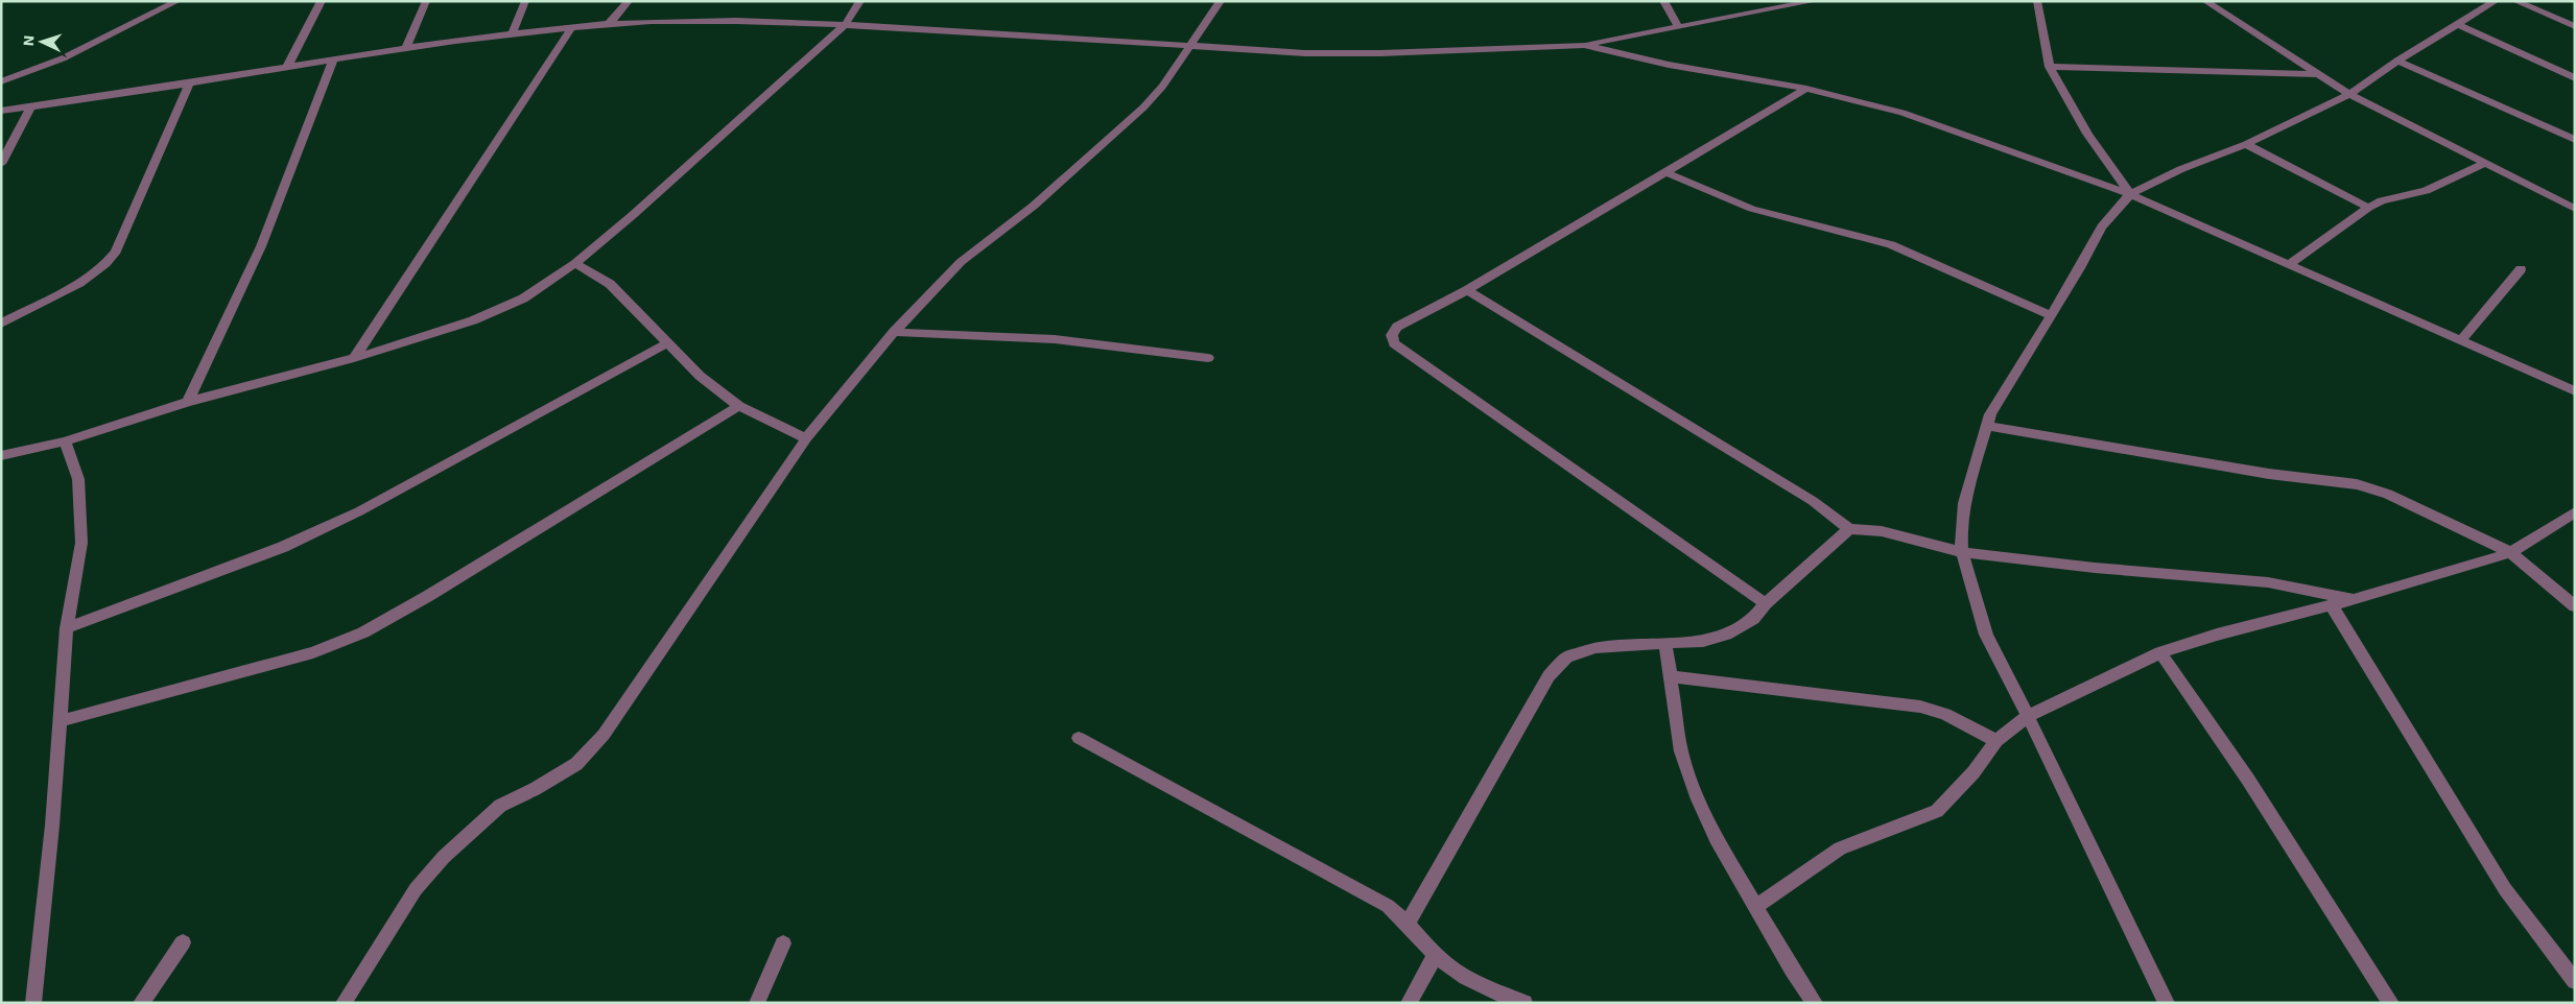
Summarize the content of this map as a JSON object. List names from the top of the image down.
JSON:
{
  "north": "left"
}
